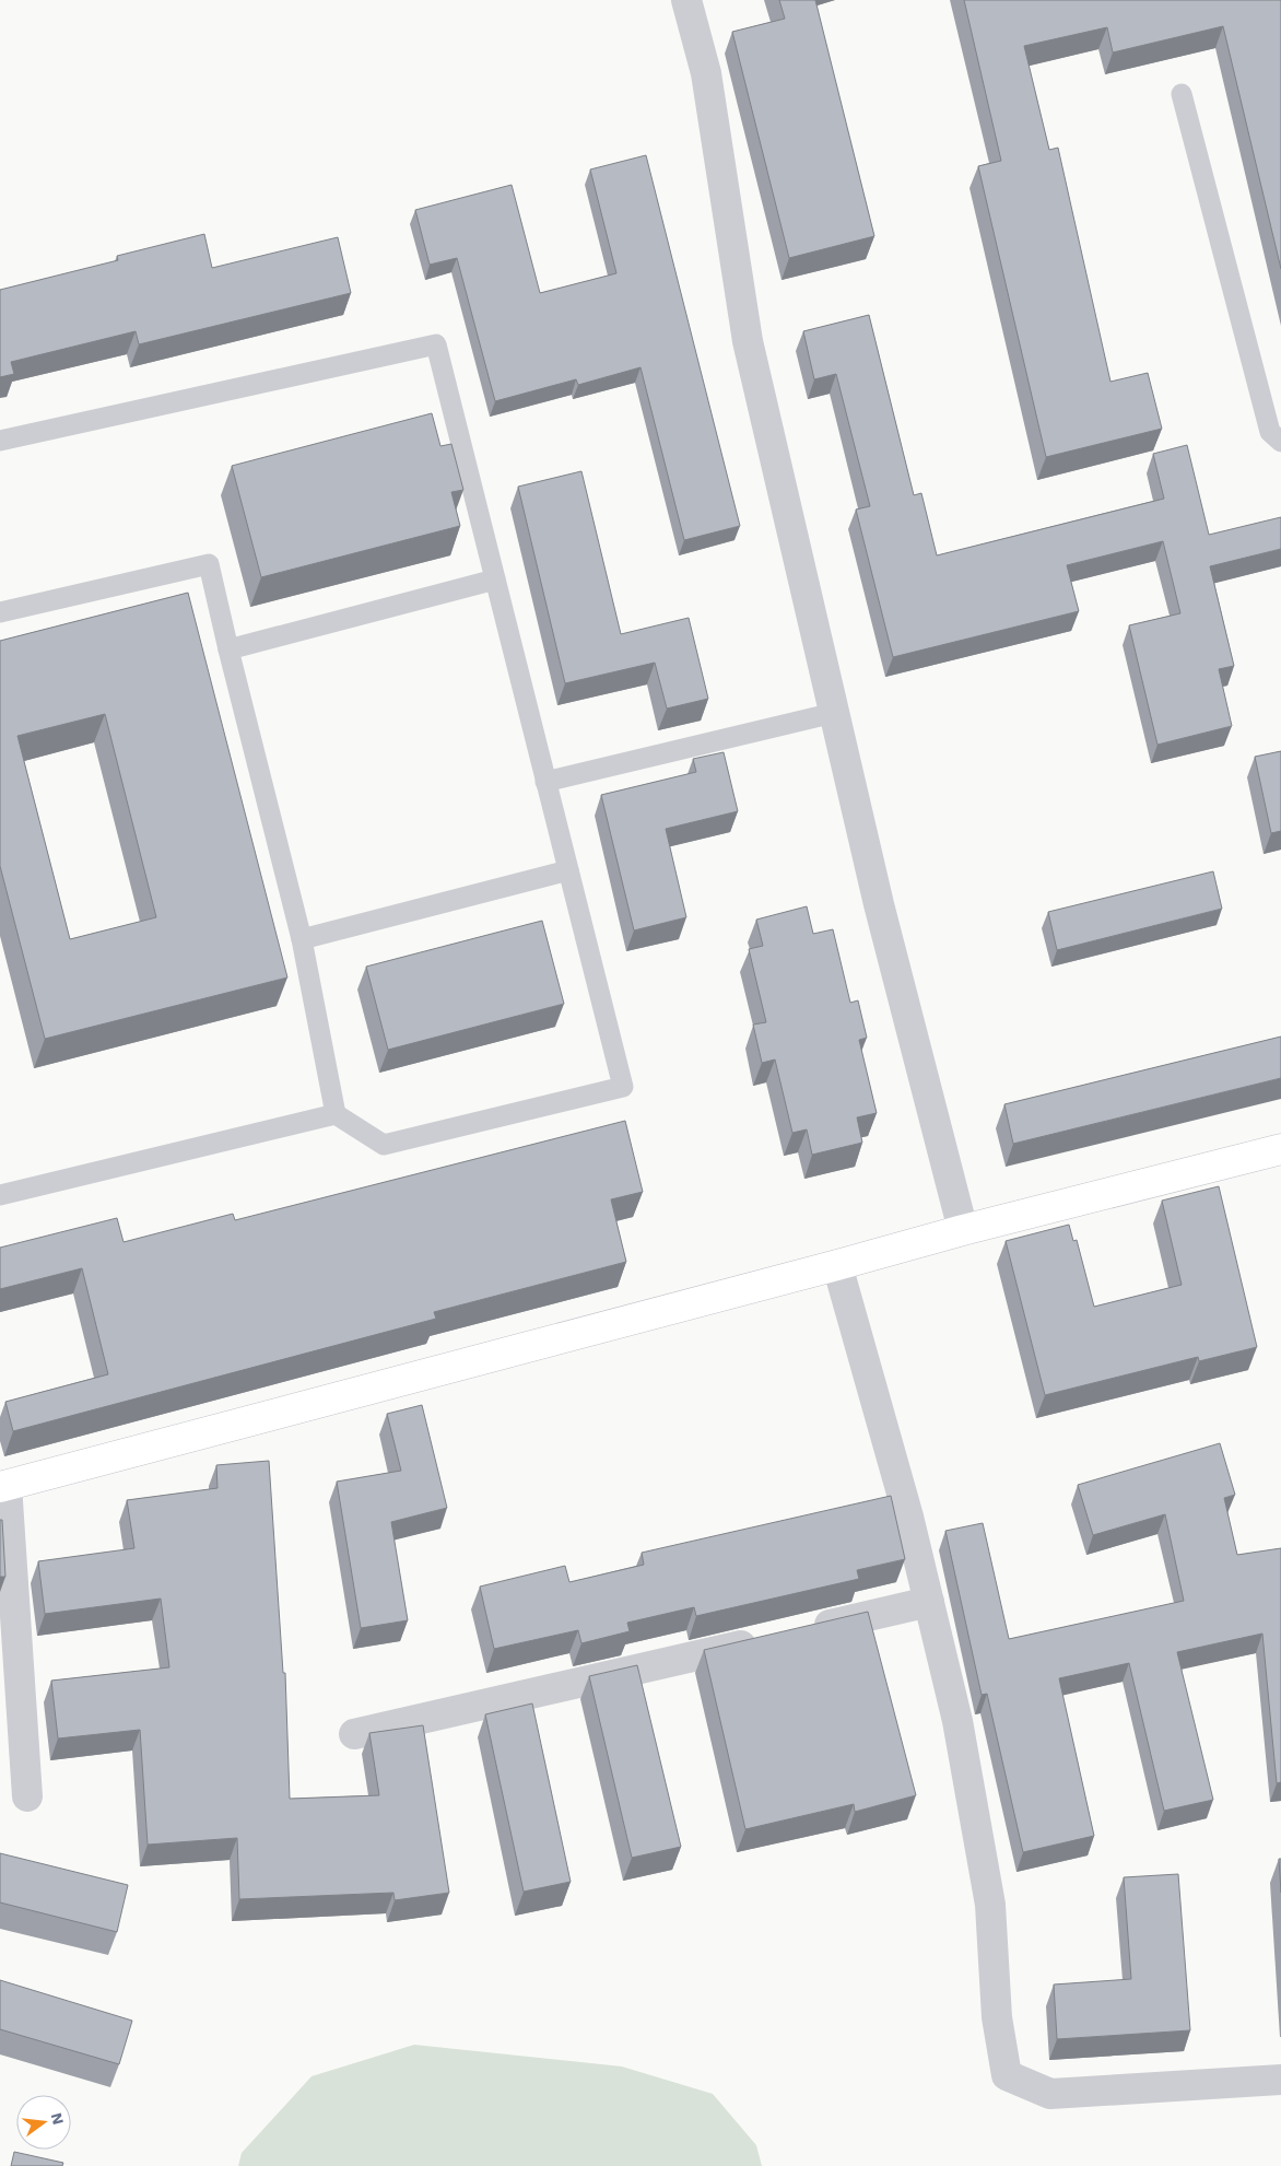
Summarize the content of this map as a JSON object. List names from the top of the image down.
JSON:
{
  "north": "right"
}
